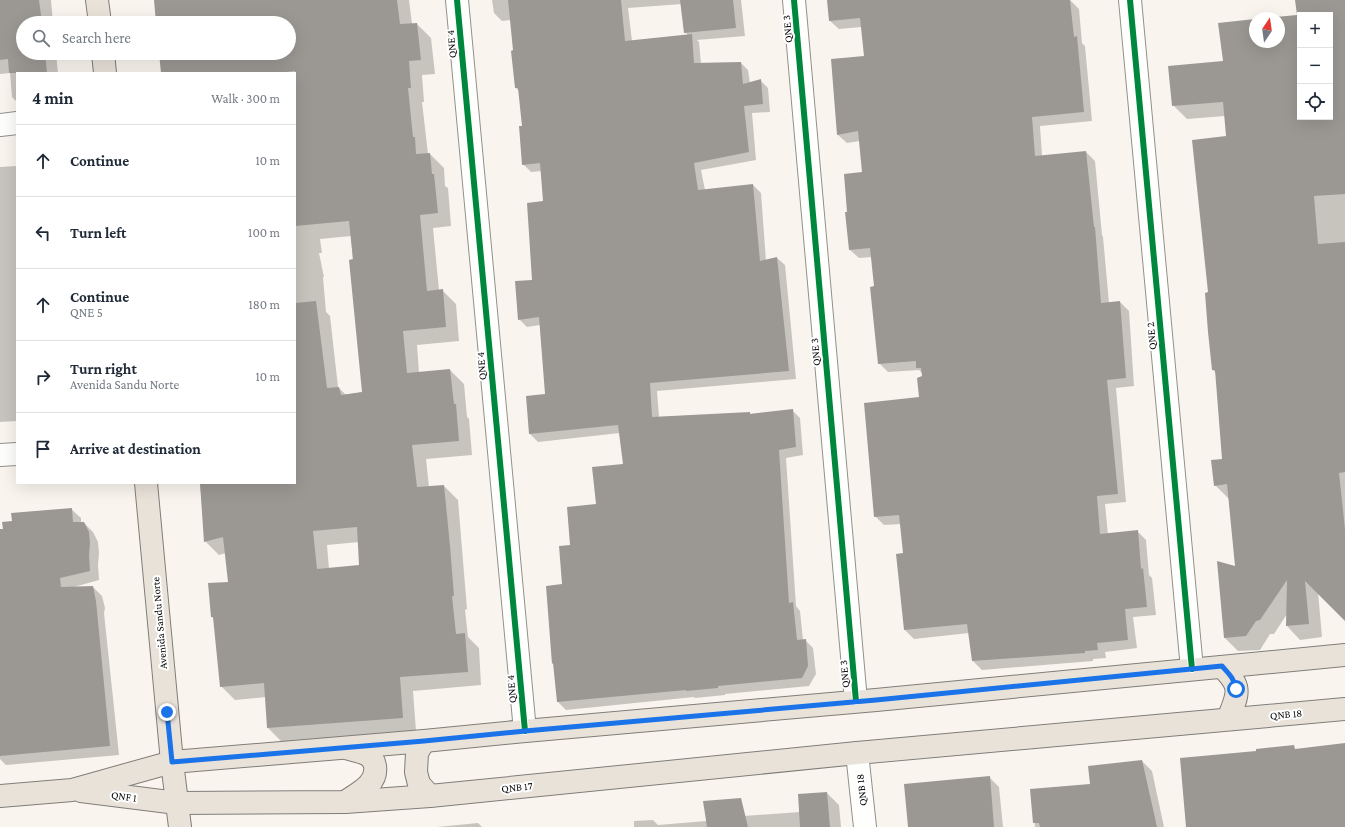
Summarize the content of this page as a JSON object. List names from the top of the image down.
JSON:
{
  "streets": {
    "main road": [
      "Avenida Sandu Norte",
      "QNB 18",
      "QNB 17",
      "QNF 1"
    ],
    "street": ["QNE 3", "QNE 4", "QNE 2"]
  },
  "crossings": [
    ["QNE 3", "QNF 1"],
    ["QNE 4", "QNF 1"],
    ["QNE 2", "QNF 1"],
    ["Avenida Sandu Norte", "QNB 17"],
    ["Avenida Sandu Norte", "QNF 1"],
    ["QNB 18", "QNB 17"],
    ["QNB 17", "QNF 1"]
  ],
  "north": "top",
  "page": {
    "map_buttons": ["+", "−"],
    "search": "Search here",
    "heading": ["4 min", "Walk · 300 m"],
    "list": [
      ["Continue", "10 m"],
      ["Turn left", "100 m"],
      ["Continue", "QNE 5", "180 m"],
      ["Turn right", "Avenida Sandu Norte", "10 m"],
      "Arrive at destination"
    ]
  }
}
